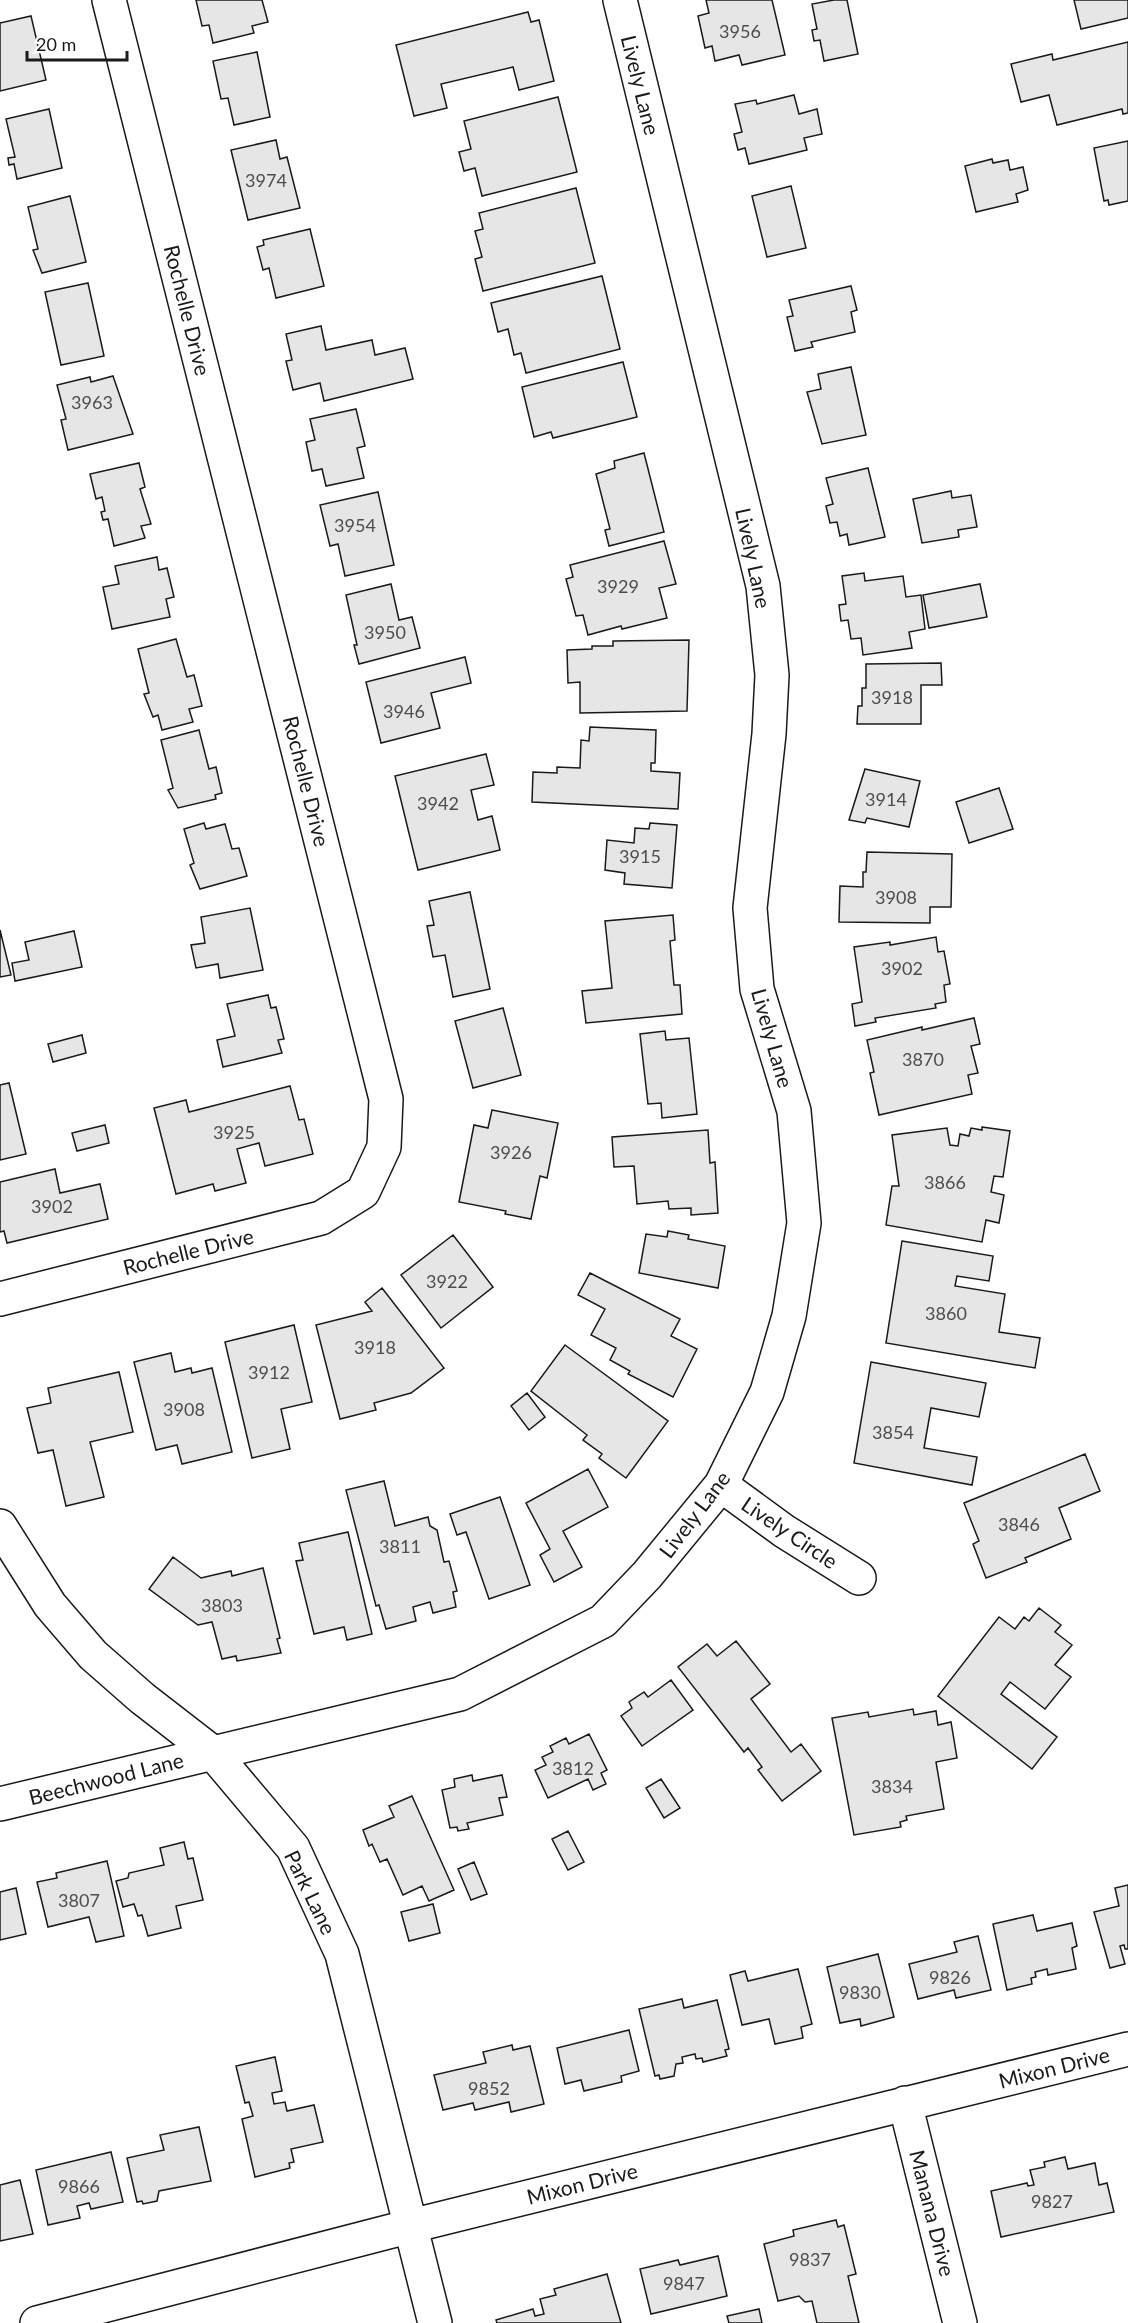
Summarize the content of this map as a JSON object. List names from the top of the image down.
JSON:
{
  "streets": {
    "street": [
      "Lively Lane",
      "Rochelle Drive",
      "Lively Circle",
      "Beechwood Lane",
      "Park Lane",
      "Mixon Drive",
      "Manana Drive"
    ]
  },
  "crossings": [
    ["Lively Lane", "Lively Circle"],
    ["Lively Lane", "Beechwood Lane"],
    ["Lively Lane", "Park Lane"],
    ["Beechwood Lane", "Park Lane"],
    ["Park Lane", "Mixon Drive"],
    ["Mixon Drive", "Manana Drive"]
  ],
  "house_numbers": [
    "3956",
    "3974",
    "3963",
    "3954",
    "3929",
    "3950",
    "3918",
    "3946",
    "3914",
    "3942",
    "3915",
    "3908",
    "3902",
    "3870",
    "3925",
    "3926",
    "3866",
    "3902",
    "3922",
    "3860",
    "3918",
    "3912",
    "3908",
    "3854",
    "3846",
    "3811",
    "3803",
    "3812",
    "3834",
    "3807",
    "9826",
    "9830",
    "9852",
    "9866",
    "9827",
    "9837",
    "9847"
  ],
  "scale_bar": "20 m"
}
